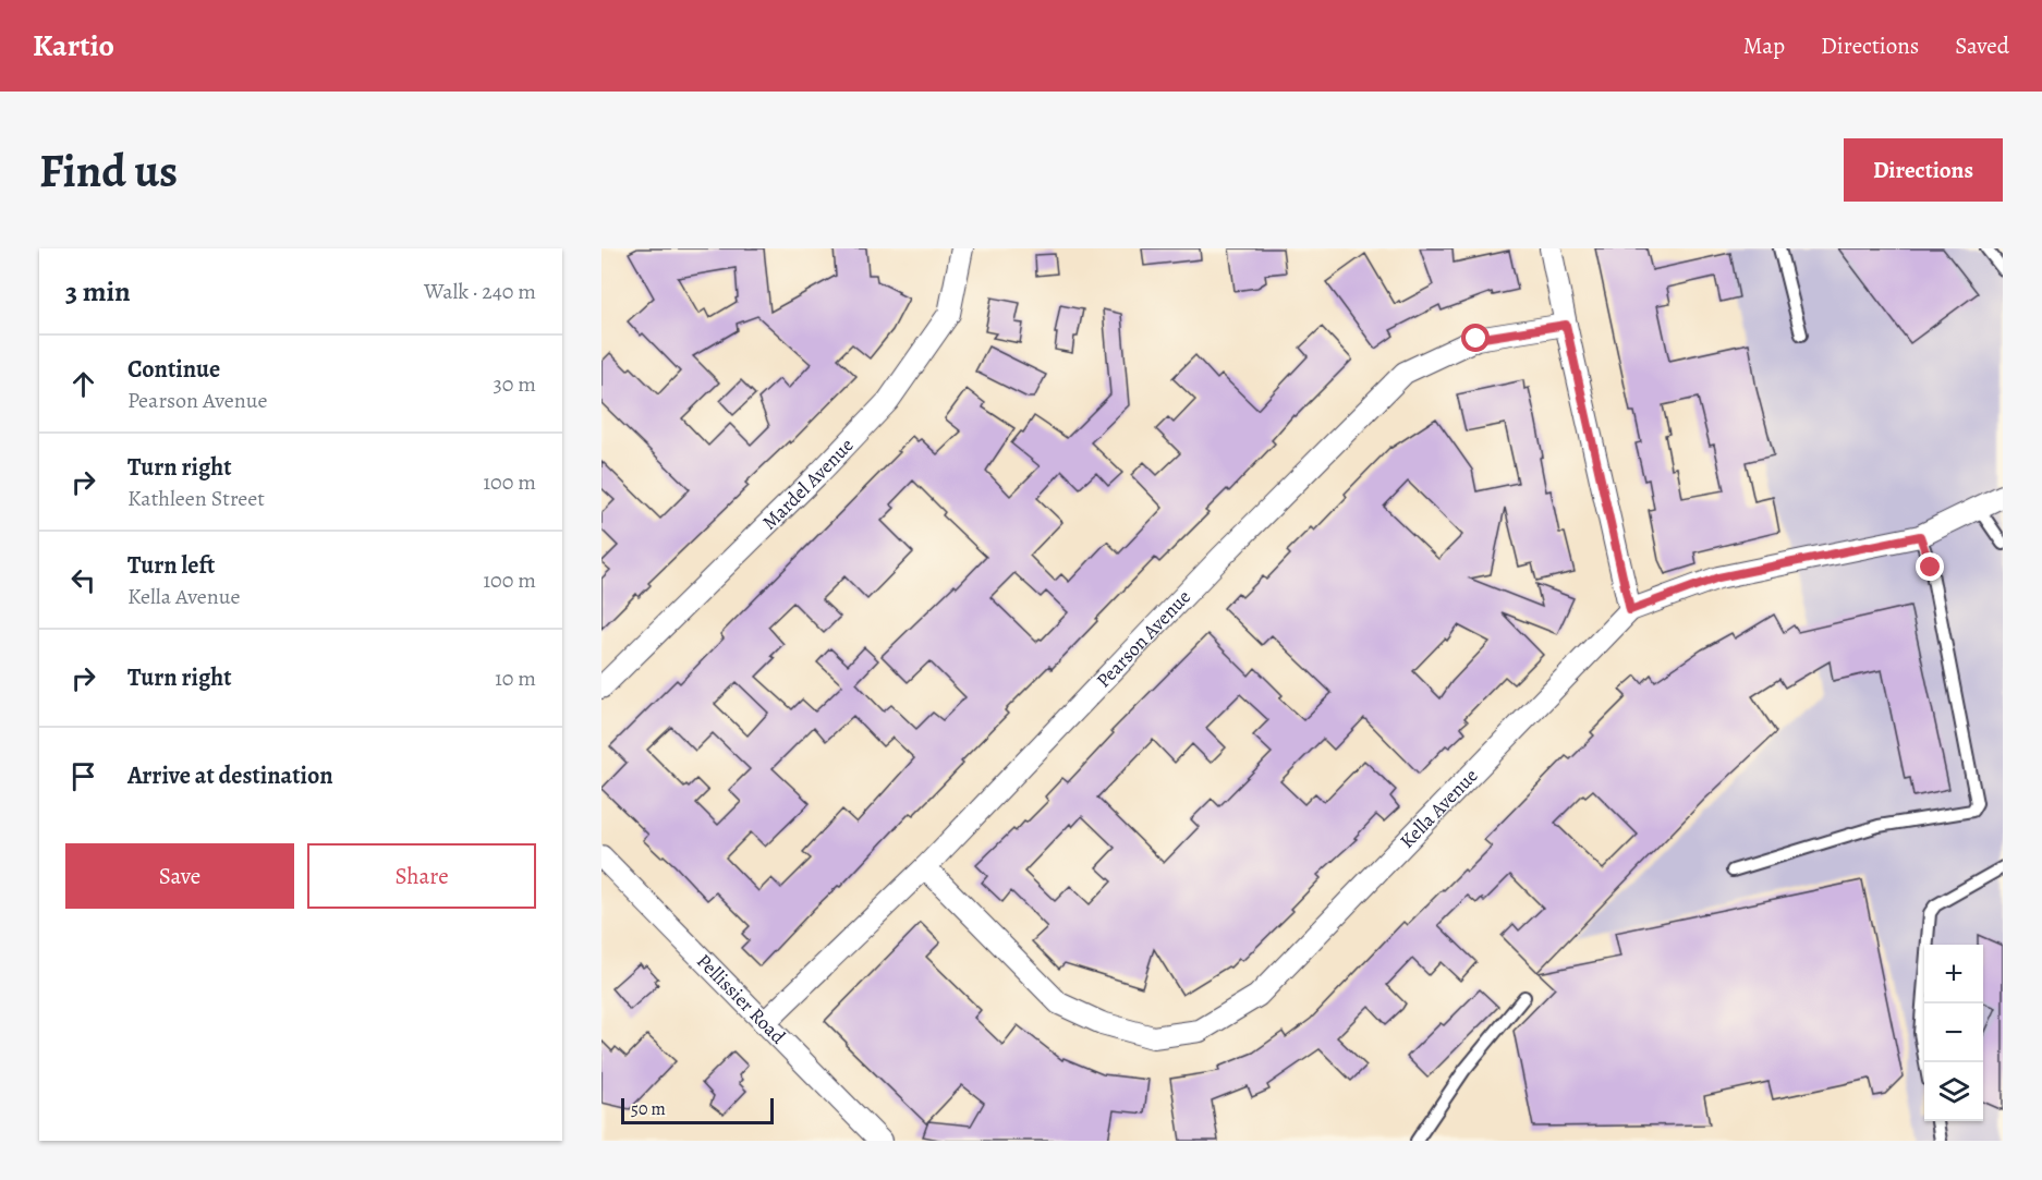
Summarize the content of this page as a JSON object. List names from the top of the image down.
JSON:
{
  "streets": {
    "street": [
      "Mardel Avenue",
      "Pearson Avenue",
      "Kella Avenue",
      "Pellissier Road"
    ]
  },
  "crossings": [
    ["Pearson Avenue", "Kella Avenue"],
    ["Pearson Avenue", "Pellissier Road"]
  ],
  "scale_bar": "50 m",
  "page": {
    "header": "Kartio",
    "nav": ["Map", "Directions", "Saved"],
    "buttons": [
      "Directions",
      ["Save", "Share"]
    ],
    "title": "Find us",
    "heading": ["3 min", "Walk · 240 m"],
    "list": [
      ["Continue", "Pearson Avenue", "30 m"],
      ["Turn right", "Kathleen Street", "100 m"],
      ["Turn left", "Kella Avenue", "100 m"],
      ["Turn right", "10 m"],
      "Arrive at destination"
    ],
    "map_buttons": ["+", "−"],
    "scale": "50 m"
  }
}
